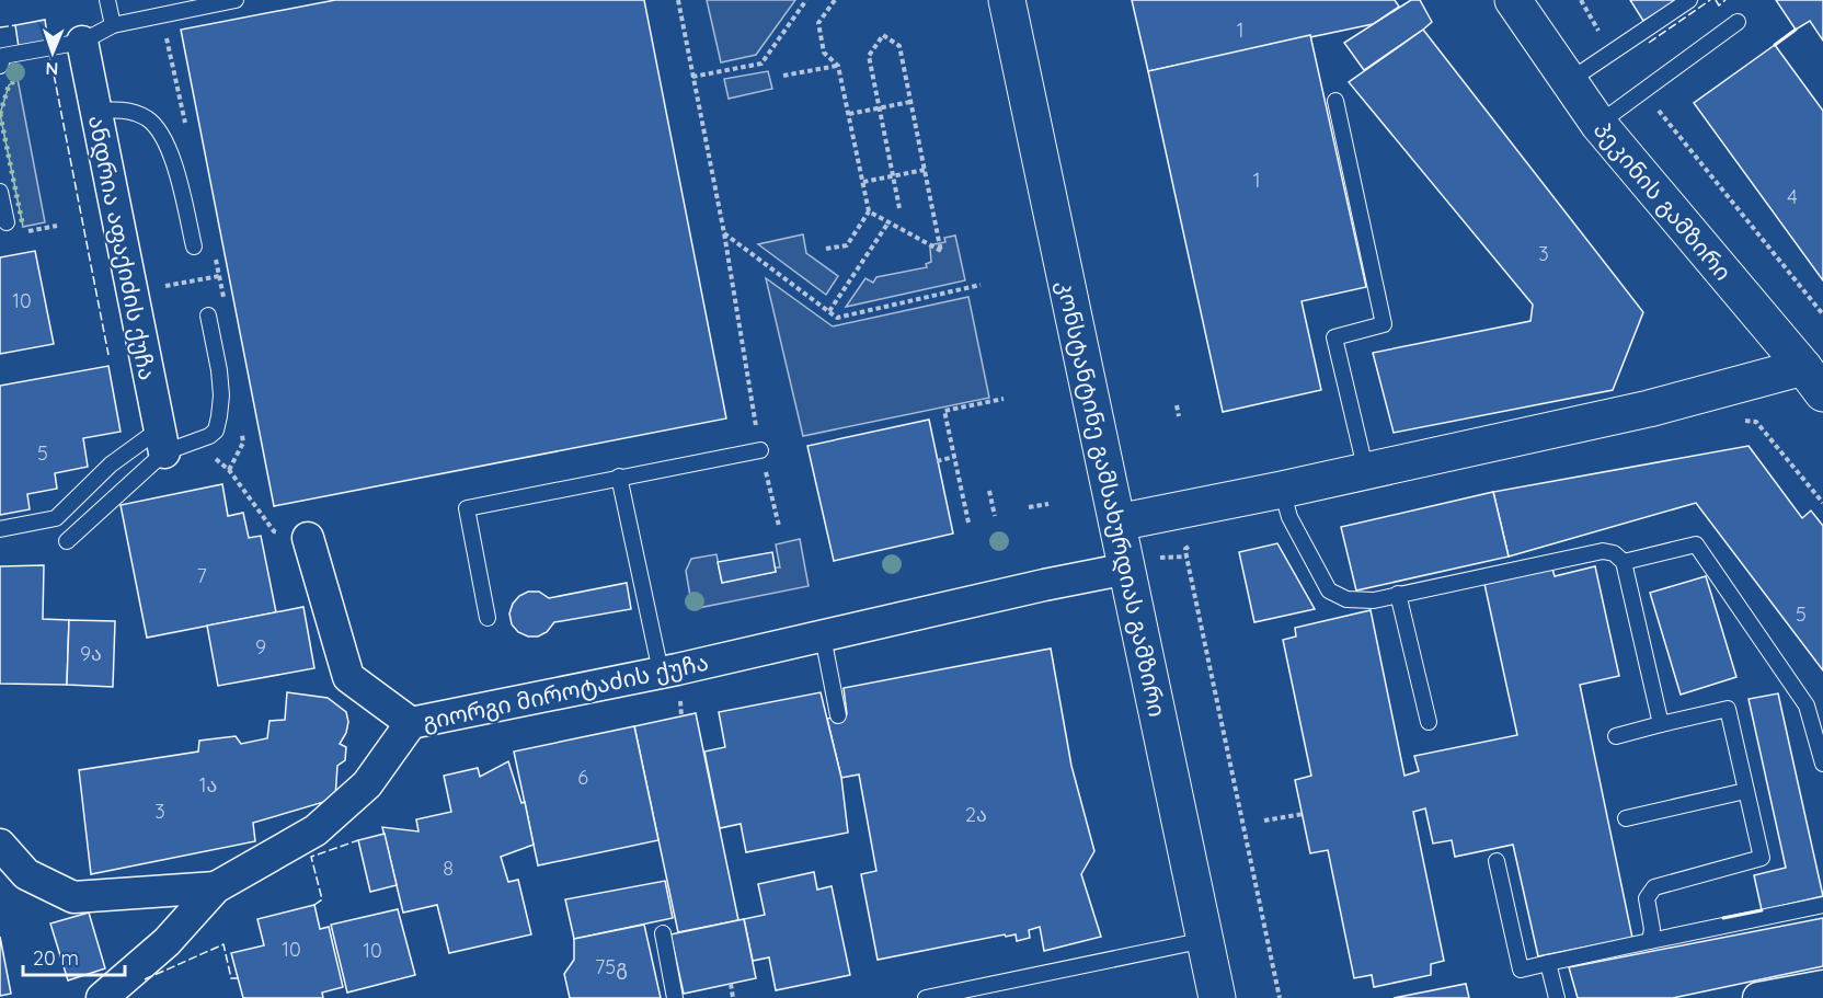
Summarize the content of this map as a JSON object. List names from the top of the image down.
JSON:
{
  "streets": {
    "main road": ["პეკინის გამზირი", "კონსტანტინე გამსახურდიას გამზირი"],
    "street": ["ანდრია აფაქიძის ქუჩა", "გიორგი მიროტაძის ქუჩა"]
  },
  "crossings": [
    ["კონსტანტინე გამსახურდიას გამზირი", "გიორგი მიროტაძის ქუჩა"]
  ],
  "house_numbers": [
    "1",
    "1",
    "4",
    "3",
    "10",
    "5",
    "7",
    "5",
    "9",
    "9ა",
    "6",
    "1ა",
    "3",
    "2ა",
    "8",
    "10",
    "10",
    "75გ"
  ],
  "scale_bar": "20 m",
  "north": "bottom"
}
